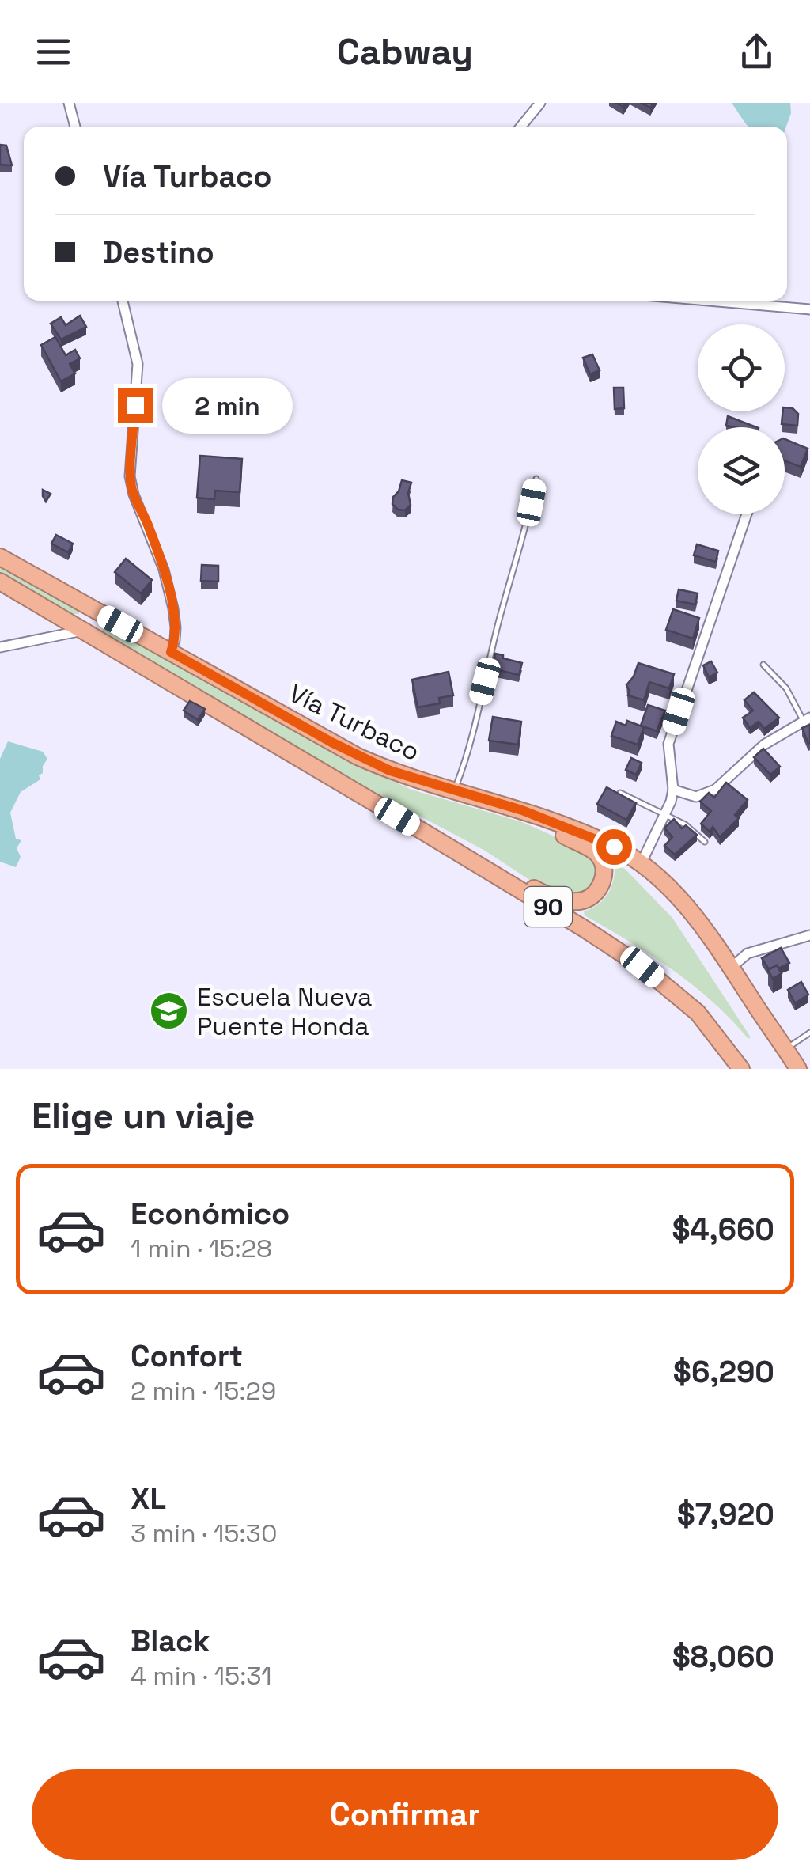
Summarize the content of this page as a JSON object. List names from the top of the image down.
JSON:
{
  "streets": {
    "highway": ["Vía Turbaco", "90"]
  },
  "places": {
    "school or university": ["Escuela Nueva Puente Honda"]
  },
  "page": {
    "header": "Cabway",
    "banner": ["Vía Turbaco", "Destino"],
    "bubble": "2 min",
    "heading": "Elige un viaje",
    "list": [
      {
        "name": "Económico",
        "note": "1 min · 15:28",
        "value": "$4,660"
      },
      {
        "name": "Confort",
        "note": "2 min · 15:29",
        "value": "$6,290"
      },
      {
        "name": "XL",
        "note": "3 min · 15:30",
        "value": "$7,920"
      },
      {
        "name": "Black",
        "note": "4 min · 15:31",
        "value": "$8,060"
      }
    ],
    "buttons": "Confirmar"
  }
}
